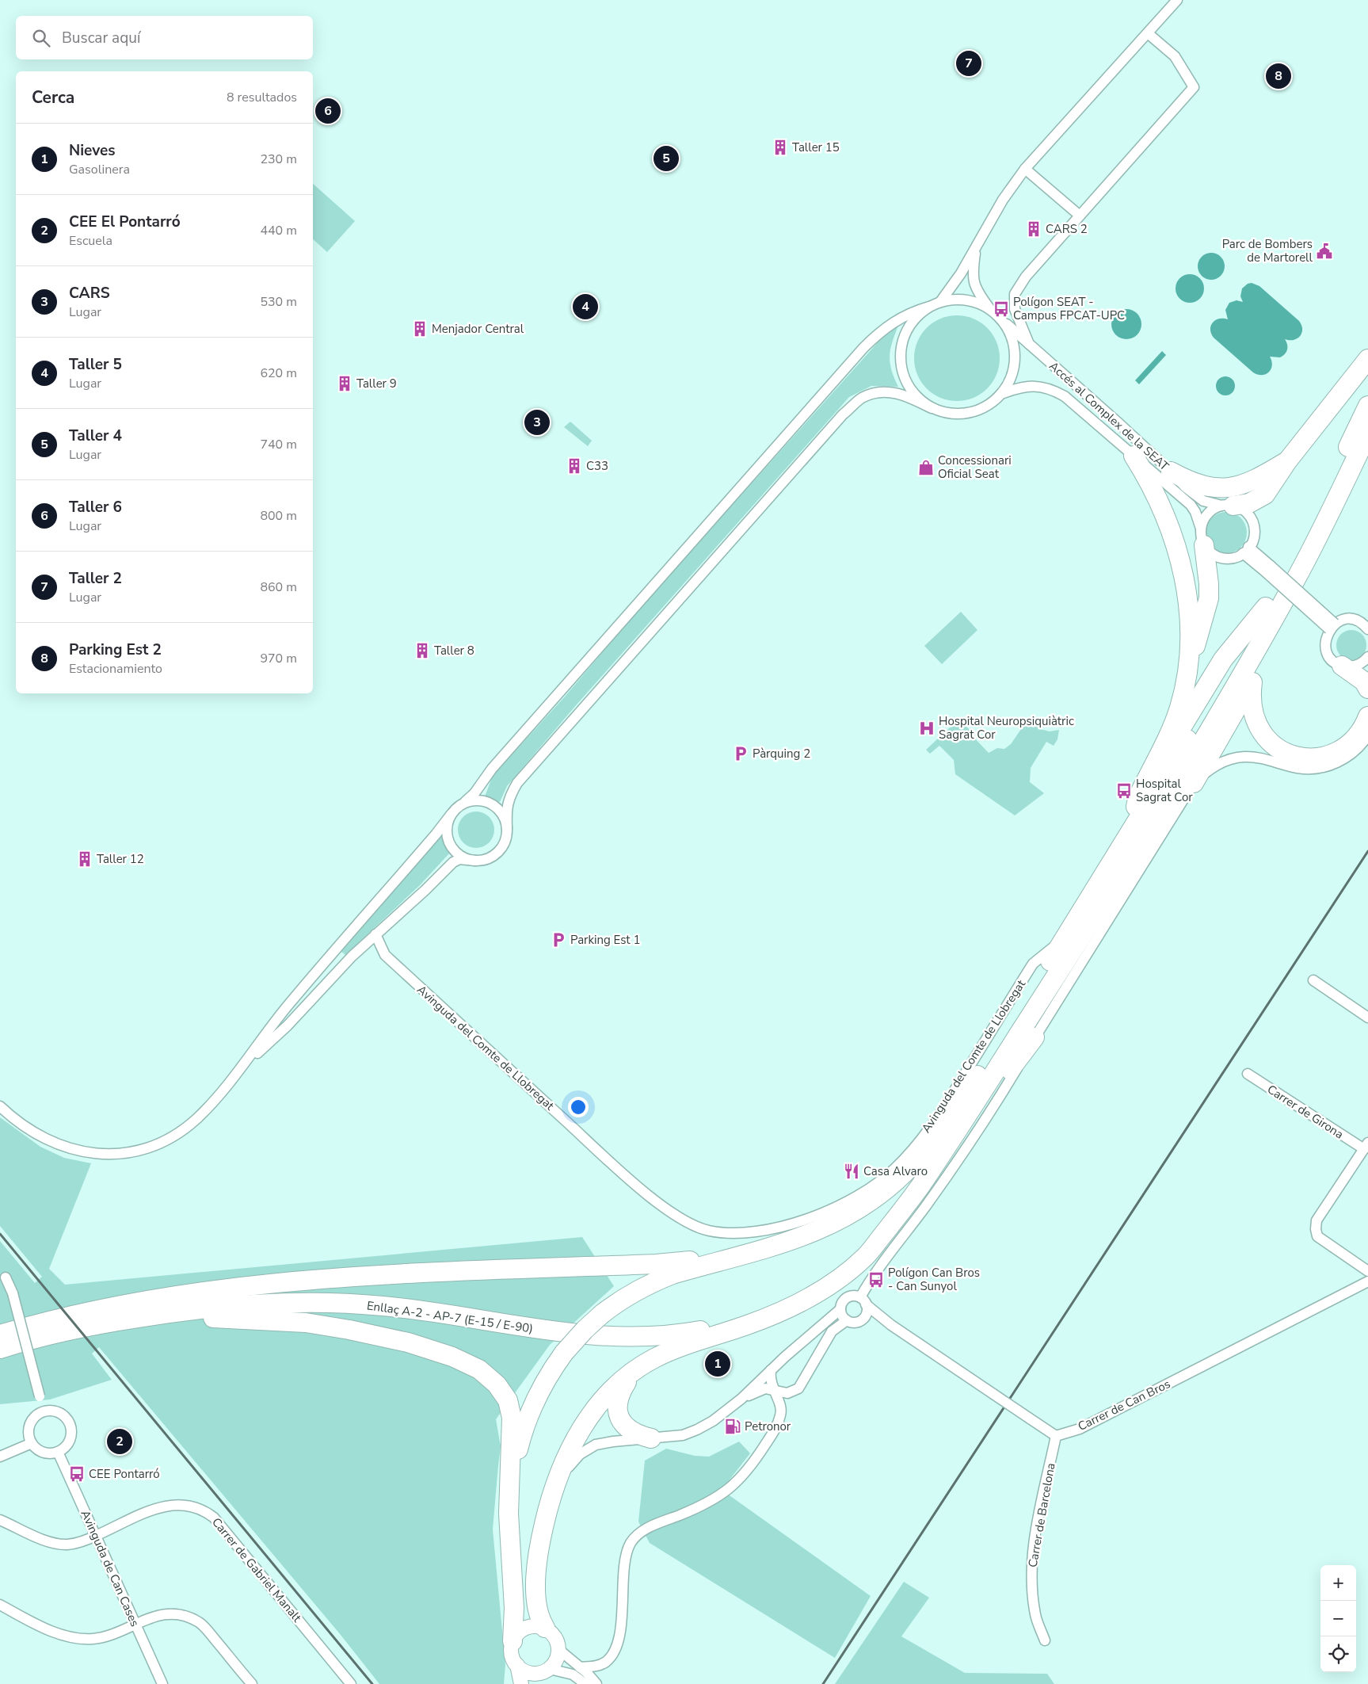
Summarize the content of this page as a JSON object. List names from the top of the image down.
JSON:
{
  "streets": {
    "highway": ["Enllaç A-2 - AP-7 (E-15 / E-90)"],
    "street": [
      "Accés al Complex de la SEAT",
      "Avinguda del Comte de Llobregat",
      "Carrer de Girona",
      "Carrer de Can Bros",
      "Carrer de Barcelona",
      "Avinguda de Can Cases",
      "Carrer de Gabriel Manalt"
    ]
  },
  "crossings": [
    ["Carrer de Can Bros", "Carrer de Barcelona"],
    ["Avinguda de Can Cases", "Carrer de Gabriel Manalt"]
  ],
  "places": {
    "building": [
      "Taller 15",
      "CARS 2",
      "Menjador Central",
      "Taller 9",
      "C33",
      "Taller 8",
      "Taller 12"
    ],
    "public building": ["Parc de Bombers de Martorell"],
    "bus stop": [
      "Polígon SEAT - Campus FPCAT-UPC",
      "Hospital Sagrat Cor",
      "Polígon Can Bros - Can Sunyol",
      "CEE Pontarró"
    ],
    "shop": ["Concessionari Oficial Seat"],
    "hospital": ["Hospital Neuropsiquiàtric Sagrat Cor"],
    "parking": ["Pàrquing 2", "Parking Est 1"],
    "restaurant": ["Casa Alvaro"],
    "fuel station": ["Petronor"]
  },
  "page": {
    "search": "Buscar aquí",
    "pins": [
      "7",
      "8",
      "6",
      "5",
      "4",
      "3",
      "1",
      "2"
    ],
    "heading": ["Cerca", "8 resultados"],
    "list": [
      {
        "mark": "1",
        "name": "Nieves",
        "note": "Gasolinera",
        "value": "230 m"
      },
      {
        "mark": "2",
        "name": "CEE El Pontarró",
        "note": "Escuela",
        "value": "440 m"
      },
      {
        "mark": "3",
        "name": "CARS",
        "note": "Lugar",
        "value": "530 m"
      },
      {
        "mark": "4",
        "name": "Taller 5",
        "note": "Lugar",
        "value": "620 m"
      },
      {
        "mark": "5",
        "name": "Taller 4",
        "note": "Lugar",
        "value": "740 m"
      },
      {
        "mark": "6",
        "name": "Taller 6",
        "note": "Lugar",
        "value": "800 m"
      },
      {
        "mark": "7",
        "name": "Taller 2",
        "note": "Lugar",
        "value": "860 m"
      },
      {
        "mark": "8",
        "name": "Parking Est 2",
        "note": "Estacionamiento",
        "value": "970 m"
      }
    ],
    "map_buttons": ["+", "−"]
  }
}
